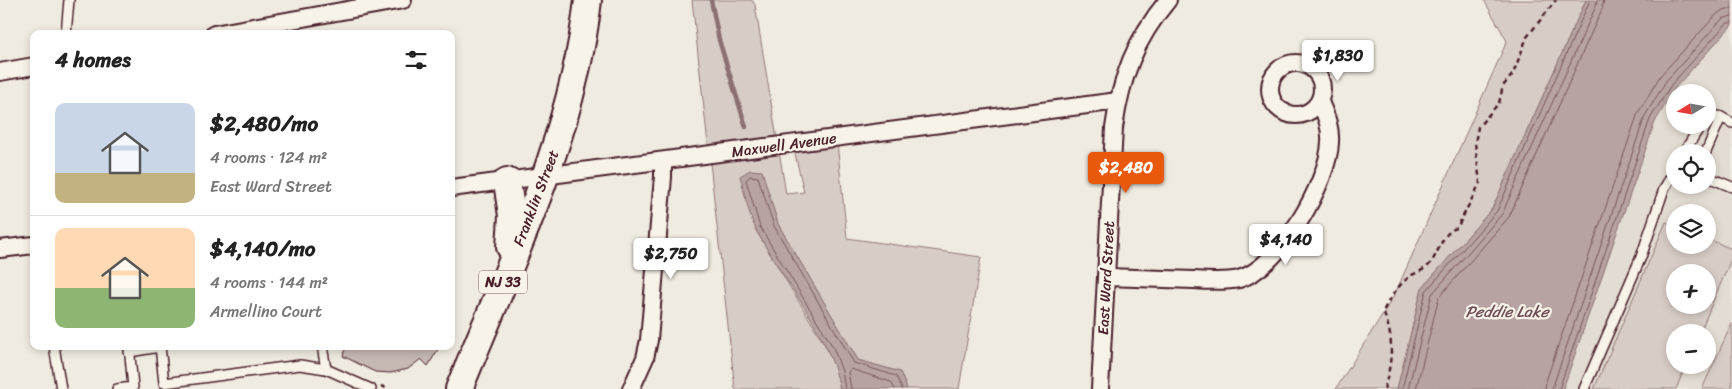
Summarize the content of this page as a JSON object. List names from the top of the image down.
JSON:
{
  "streets": {
    "main road": ["Franklin Street", "NJ 33"],
    "street": ["Maxwell Avenue", "East Ward Street"]
  },
  "crossings": [
    ["Maxwell Avenue", "Franklin Street"],
    ["Maxwell Avenue", "East Ward Street"]
  ],
  "water": ["Peddie Lake"],
  "north": "left",
  "page": {
    "heading": "4 homes",
    "price": [
      "$1,830",
      "$2,480",
      "$4,140",
      "$2,750"
    ],
    "map_buttons": ["+", "−"],
    "list": [
      {
        "name": "$2,480/mo",
        "note": "4 rooms · 124 m² · East Ward Street"
      },
      {
        "name": "$4,140/mo",
        "note": "4 rooms · 144 m² · Armellino Court"
      }
    ]
  }
}
